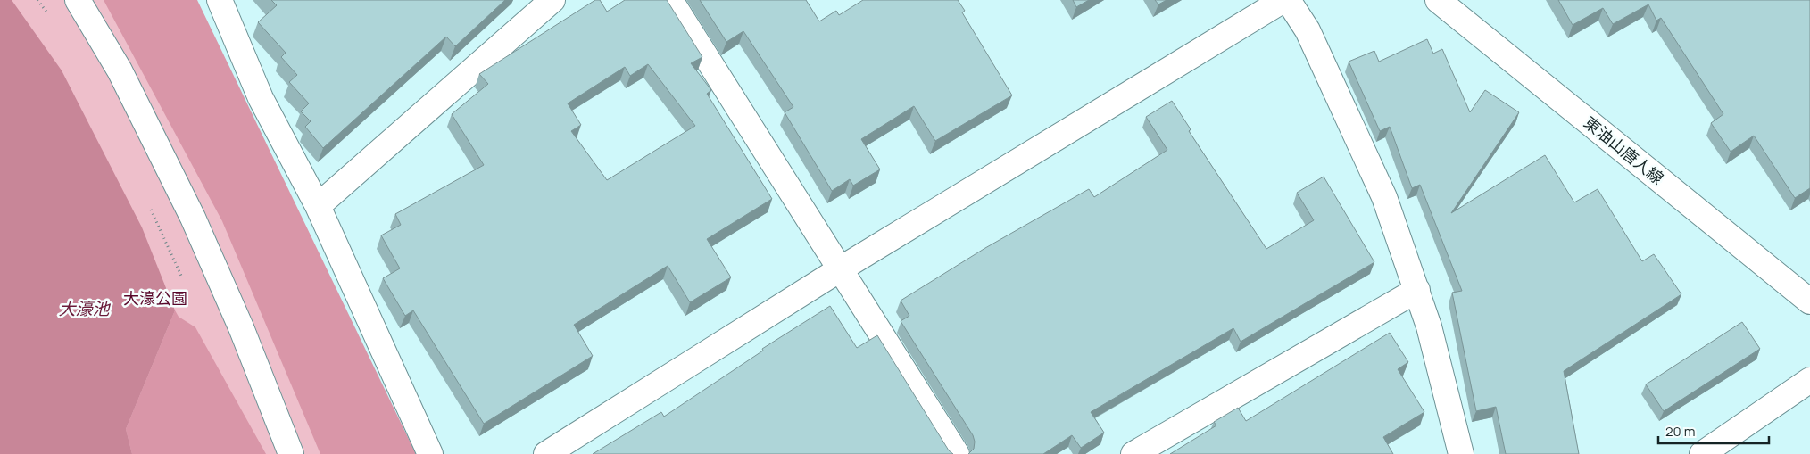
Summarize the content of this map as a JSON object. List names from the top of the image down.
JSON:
{
  "streets": {
    "street": ["東油山唐人線"]
  },
  "water": ["大濠池"],
  "parks": ["大濠公園"],
  "scale_bar": "20 m"
}
